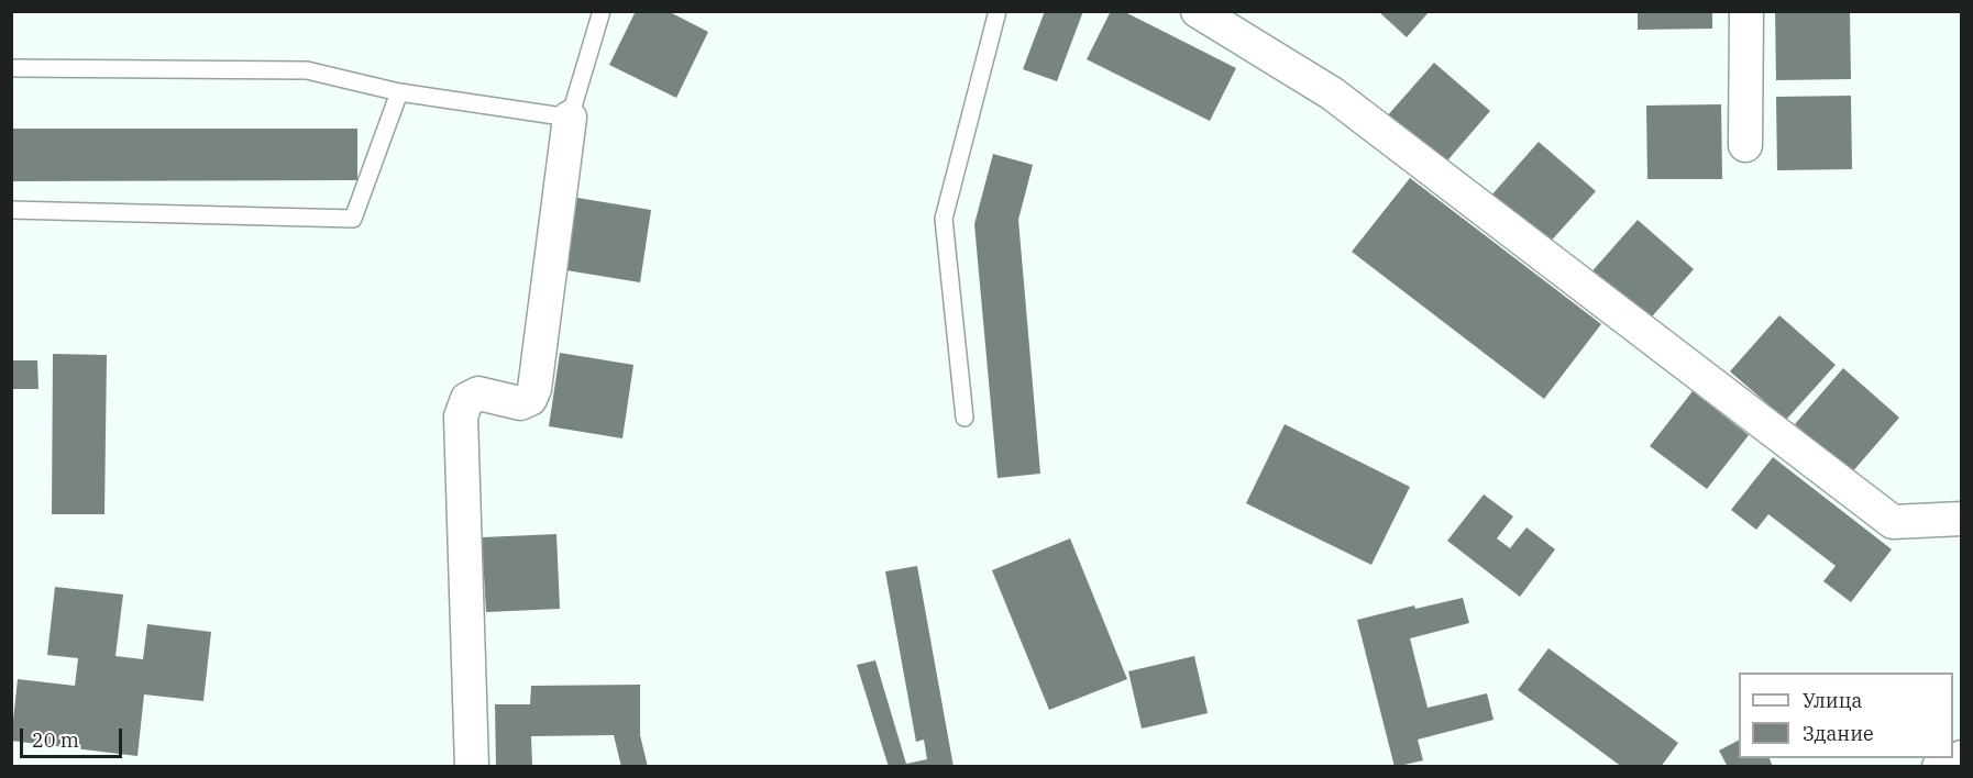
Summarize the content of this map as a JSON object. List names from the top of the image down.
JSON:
{
  "legend": ["Улица", "Здание"],
  "scale_bar": "20 m"
}
